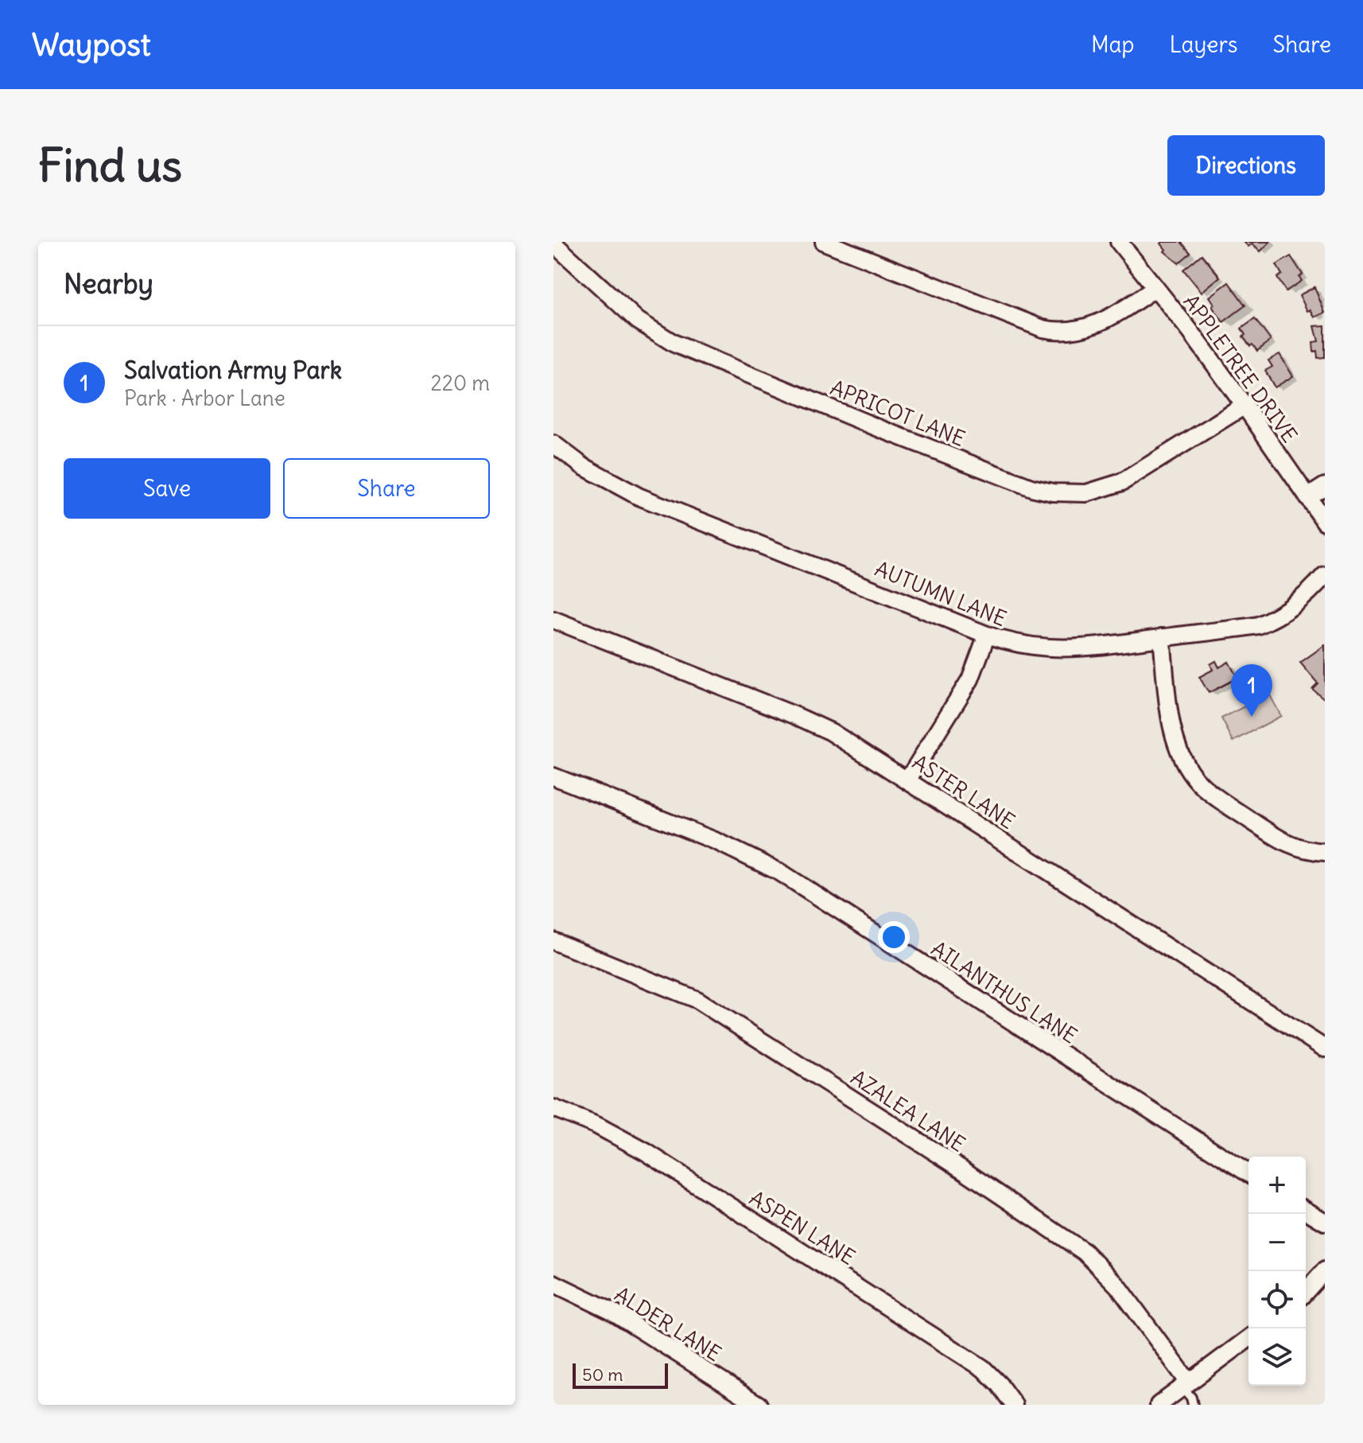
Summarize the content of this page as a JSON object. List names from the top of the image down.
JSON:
{
  "streets": {
    "street": [
      "APPLETREE DRIVE",
      "APRICOT LANE",
      "AUTUMN LANE",
      "ASTER LANE",
      "AILANTHUS LANE",
      "AZALEA LANE",
      "ASPEN LANE",
      "ALDER LANE"
    ]
  },
  "crossings": [
    ["APPLETREE DRIVE", "APRICOT LANE"]
  ],
  "scale_bar": "50 m",
  "page": {
    "header": "Waypost",
    "nav": ["Map", "Layers", "Share"],
    "buttons": [
      "Directions",
      ["Save", "Share"]
    ],
    "title": "Find us",
    "heading": "Nearby",
    "list": [
      {
        "mark": "1",
        "name": "Salvation Army Park",
        "note": "Park · Arbor Lane",
        "value": "220 m"
      }
    ],
    "pins": "1",
    "map_buttons": ["+", "−"],
    "scale": "50 m"
  }
}
